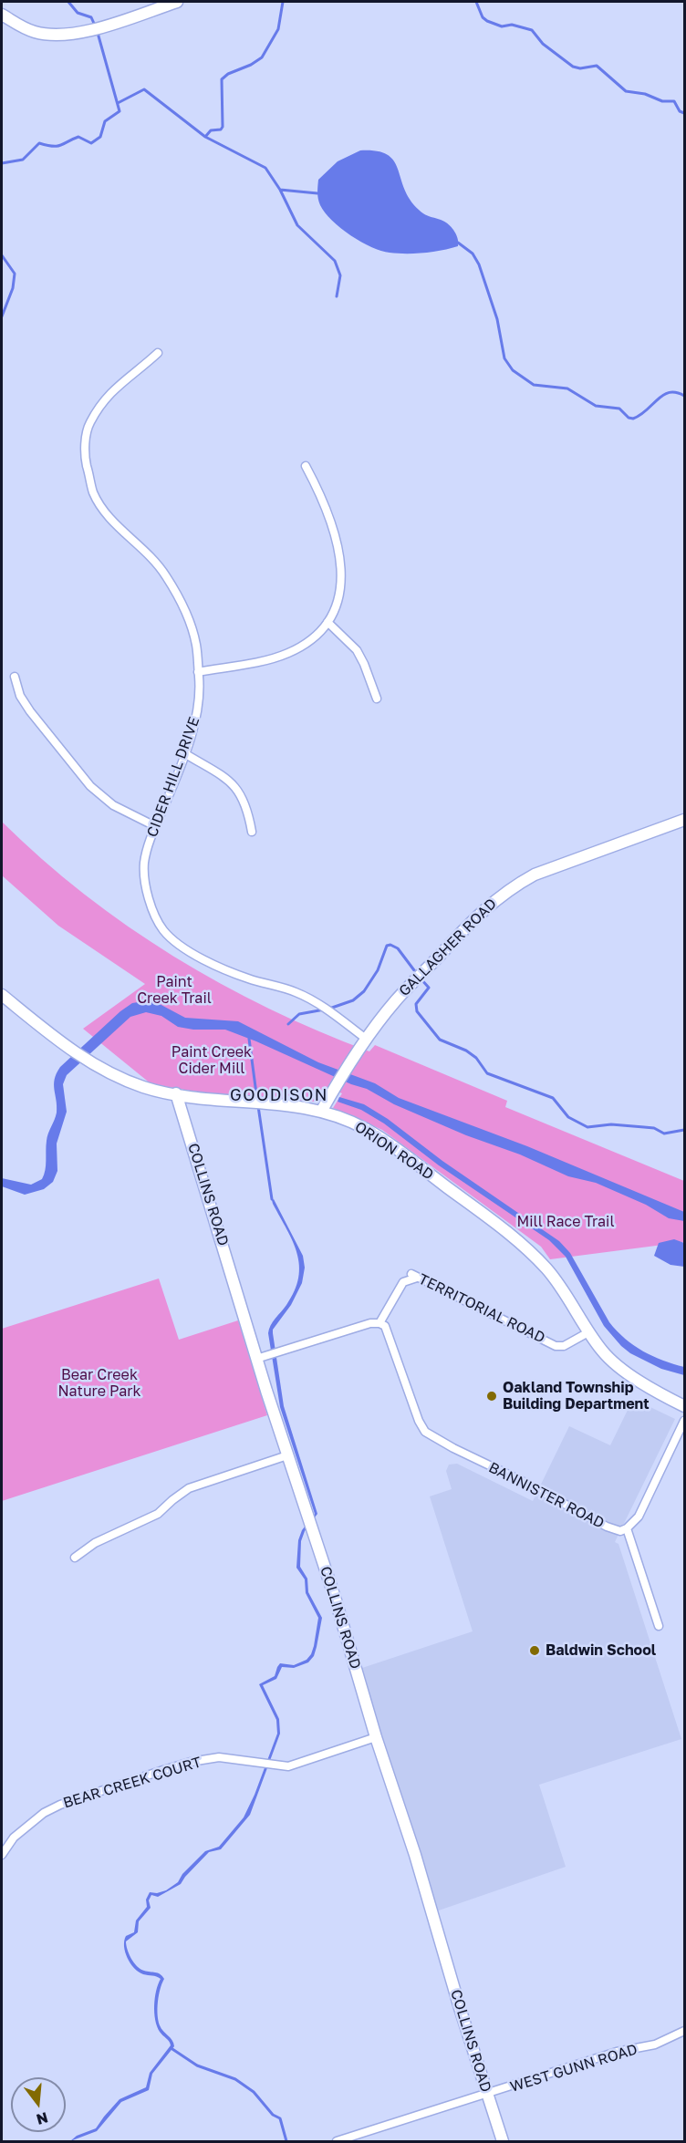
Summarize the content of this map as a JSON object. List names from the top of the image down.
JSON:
{
  "streets": {
    "street": [
      "CIDER HILL DRIVE",
      "GALLAGHER ROAD",
      "ORION ROAD",
      "COLLINS ROAD",
      "TERRITORIAL ROAD",
      "BANNISTER ROAD",
      "BEAR CREEK COURT",
      "WEST GUNN ROAD"
    ]
  },
  "crossings": [
    ["CIDER HILL DRIVE", "GALLAGHER ROAD"],
    ["GALLAGHER ROAD", "ORION ROAD"],
    ["ORION ROAD", "COLLINS ROAD"],
    ["ORION ROAD", "TERRITORIAL ROAD"],
    ["COLLINS ROAD", "BEAR CREEK COURT"],
    ["COLLINS ROAD", "WEST GUNN ROAD"],
    ["TERRITORIAL ROAD", "BANNISTER ROAD"]
  ],
  "districts": ["GOODISON"],
  "parks": [
    "Paint Creek Trail",
    "Paint Creek Cider Mill",
    "Mill Race Trail",
    "Bear Creek Nature Park"
  ],
  "places": ["Oakland Township Building Department", "Baldwin School"],
  "north": "bottom"
}
